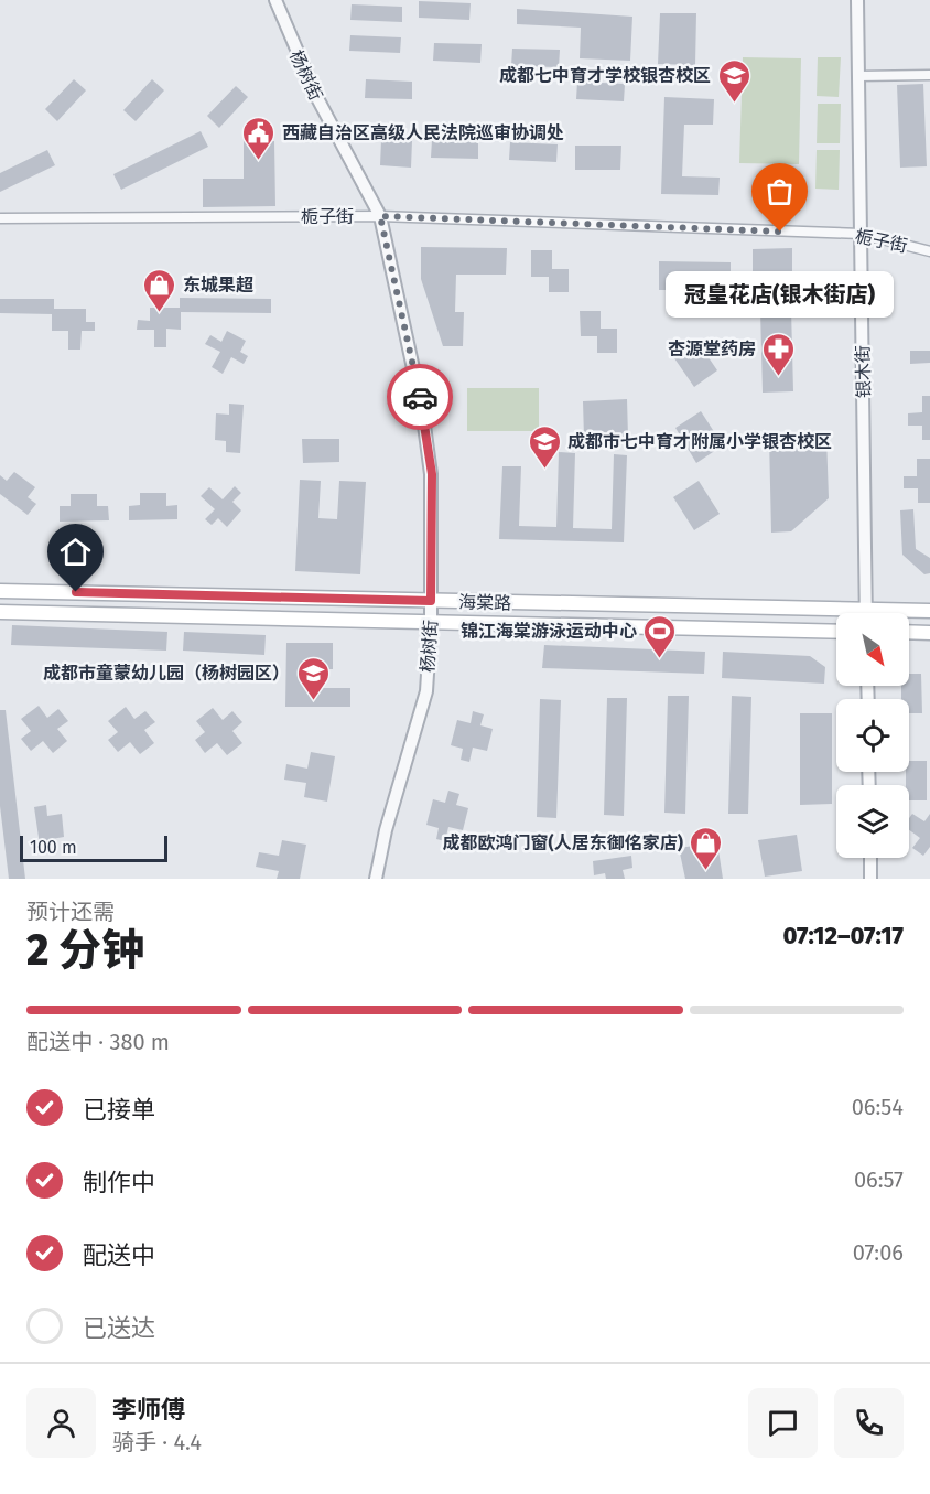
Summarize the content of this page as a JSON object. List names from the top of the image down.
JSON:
{
  "streets": {
    "main road": ["海棠路"],
    "street": ["杨树街", "栀子街", "银木街"]
  },
  "crossings": [
    ["杨树街", "栀子街"],
    ["杨树街", "海棠路"],
    ["栀子街", "银木街"],
    ["银木街", "海棠路"]
  ],
  "places": {
    "school or university": ["成都七中育才学校银杏校区", "成都市七中育才附属小学银杏校区", "成都市童蒙幼儿园（杨树园区）"],
    "public building": ["西藏自治区高级人民法院巡审协调处"],
    "other": ["冠皇花店(银木街店)"],
    "shop": ["东城果超", "成都欧鸿门窗(人居东御佲家店)"],
    "pharmacy": ["杏源堂药房"],
    "sports": ["锦江海棠游泳运动中心"]
  },
  "scale_bar": "100 m",
  "north": "bottom right",
  "page": {
    "bubble": "冠皇花店(银木街店)",
    "scale": "100 m",
    "heading": ["2 分钟", "预计还需", "07:12–07:17"],
    "panel": ["李师傅", "骑手 · 4.4"],
    "bar": "配送中 · 380 m",
    "list": [
      ["已接单", "06:54"],
      ["制作中", "06:57"],
      ["配送中", "07:06"],
      "已送达"
    ]
  }
}
